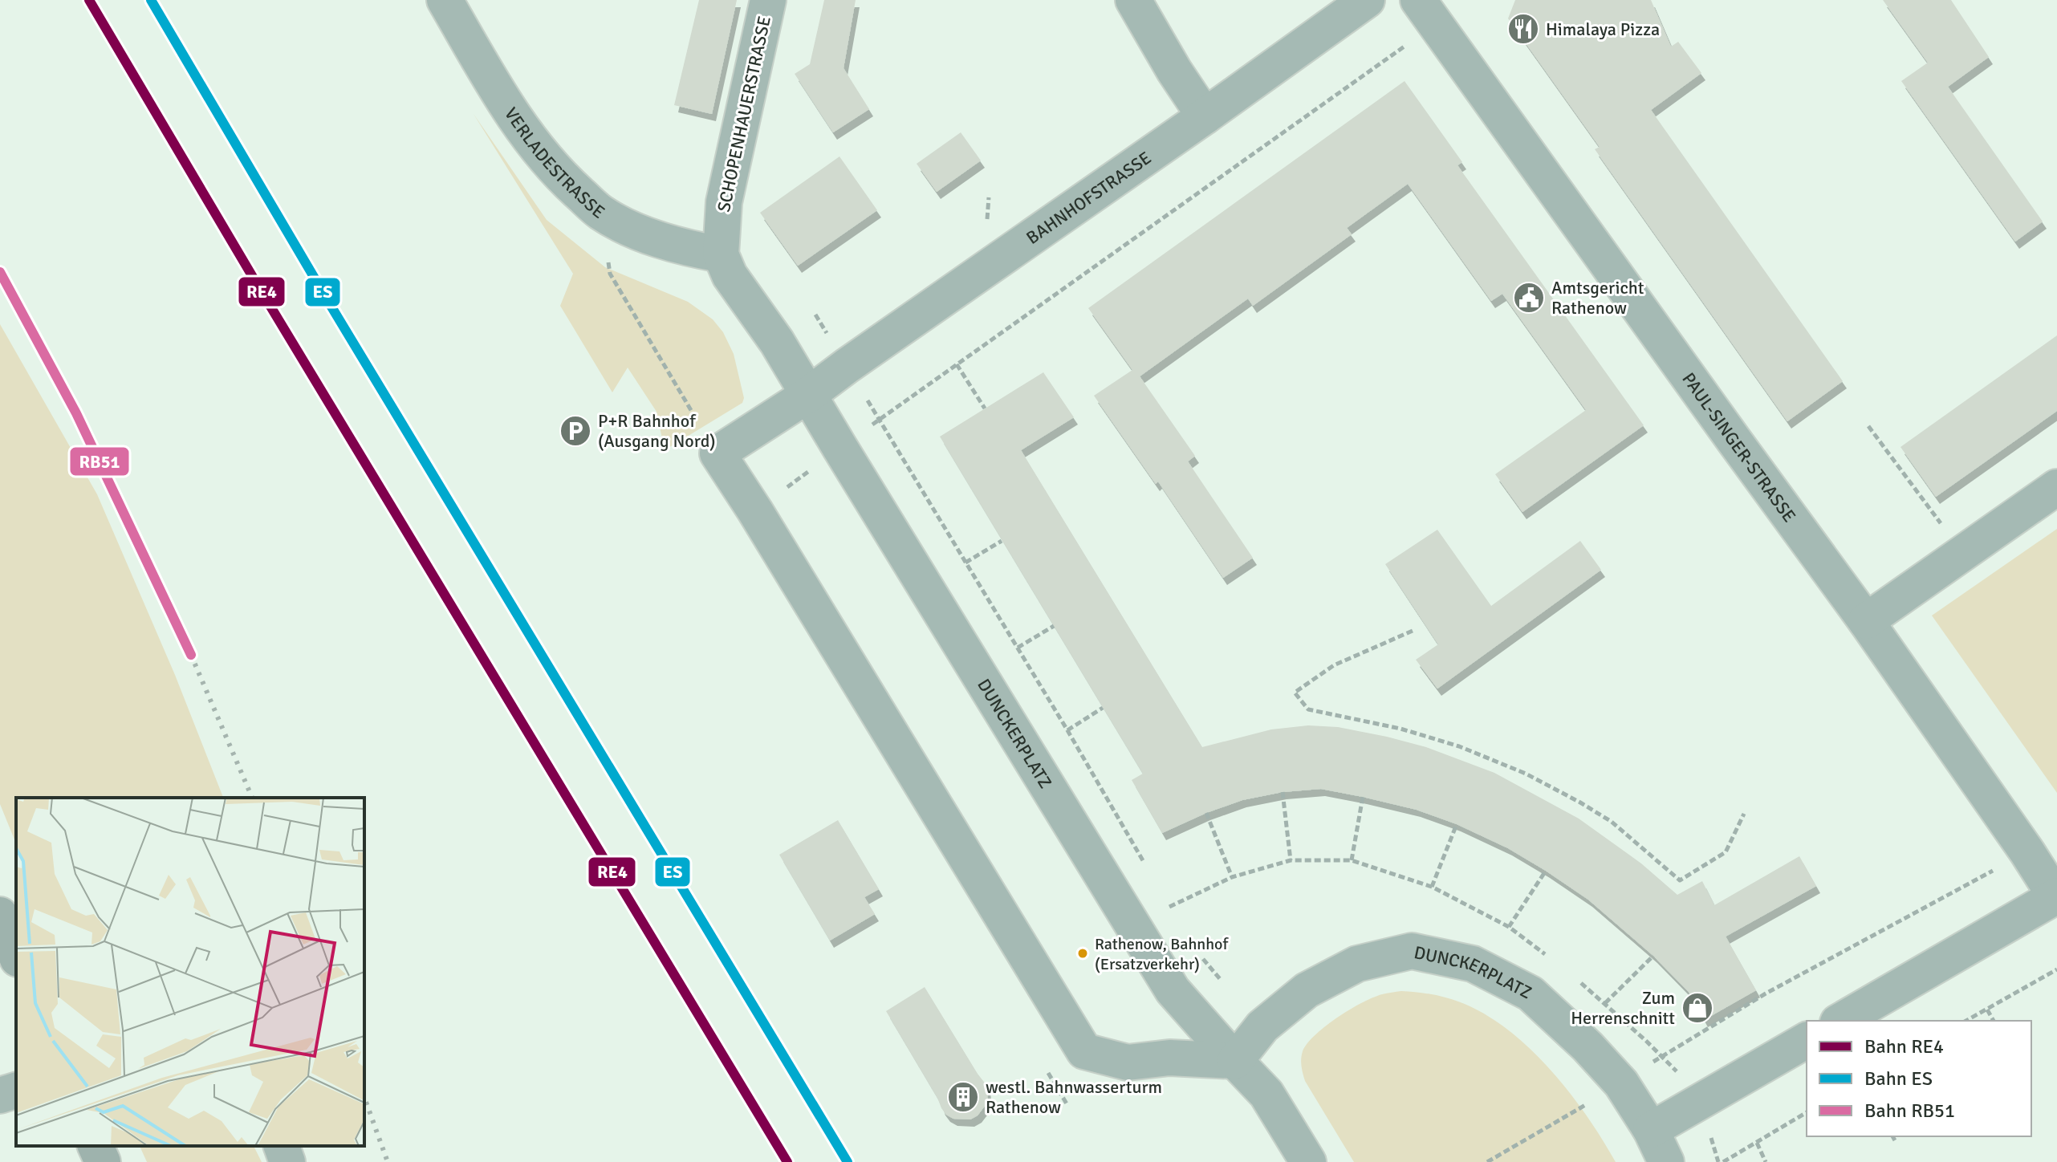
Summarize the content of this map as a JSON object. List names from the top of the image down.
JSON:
{
  "streets": {
    "street": [
      "SCHOPENHAUERSTRASSE",
      "VERLADESTRASSE",
      "BAHNHOFSTRASSE",
      "PAUL-SINGER-STRASSE",
      "DUNCKERPLATZ"
    ]
  },
  "crossings": [
    ["SCHOPENHAUERSTRASSE", "VERLADESTRASSE"],
    ["BAHNHOFSTRASSE", "DUNCKERPLATZ"]
  ],
  "places": {
    "restaurant": ["Himalaya Pizza"],
    "public building": ["Amtsgericht Rathenow"],
    "parking": ["P+R Bahnhof (Ausgang Nord)"],
    "other": ["Rathenow, Bahnhof (Ersatzverkehr)"],
    "shop": ["Zum Herrenschnitt"],
    "building": ["westl. Bahnwasserturm Rathenow"]
  },
  "lines": ["rail line RE4", "rail line ES", "rail line RB51"],
  "legend": ["Bahn RE4", "Bahn ES", "Bahn RB51"]
}
